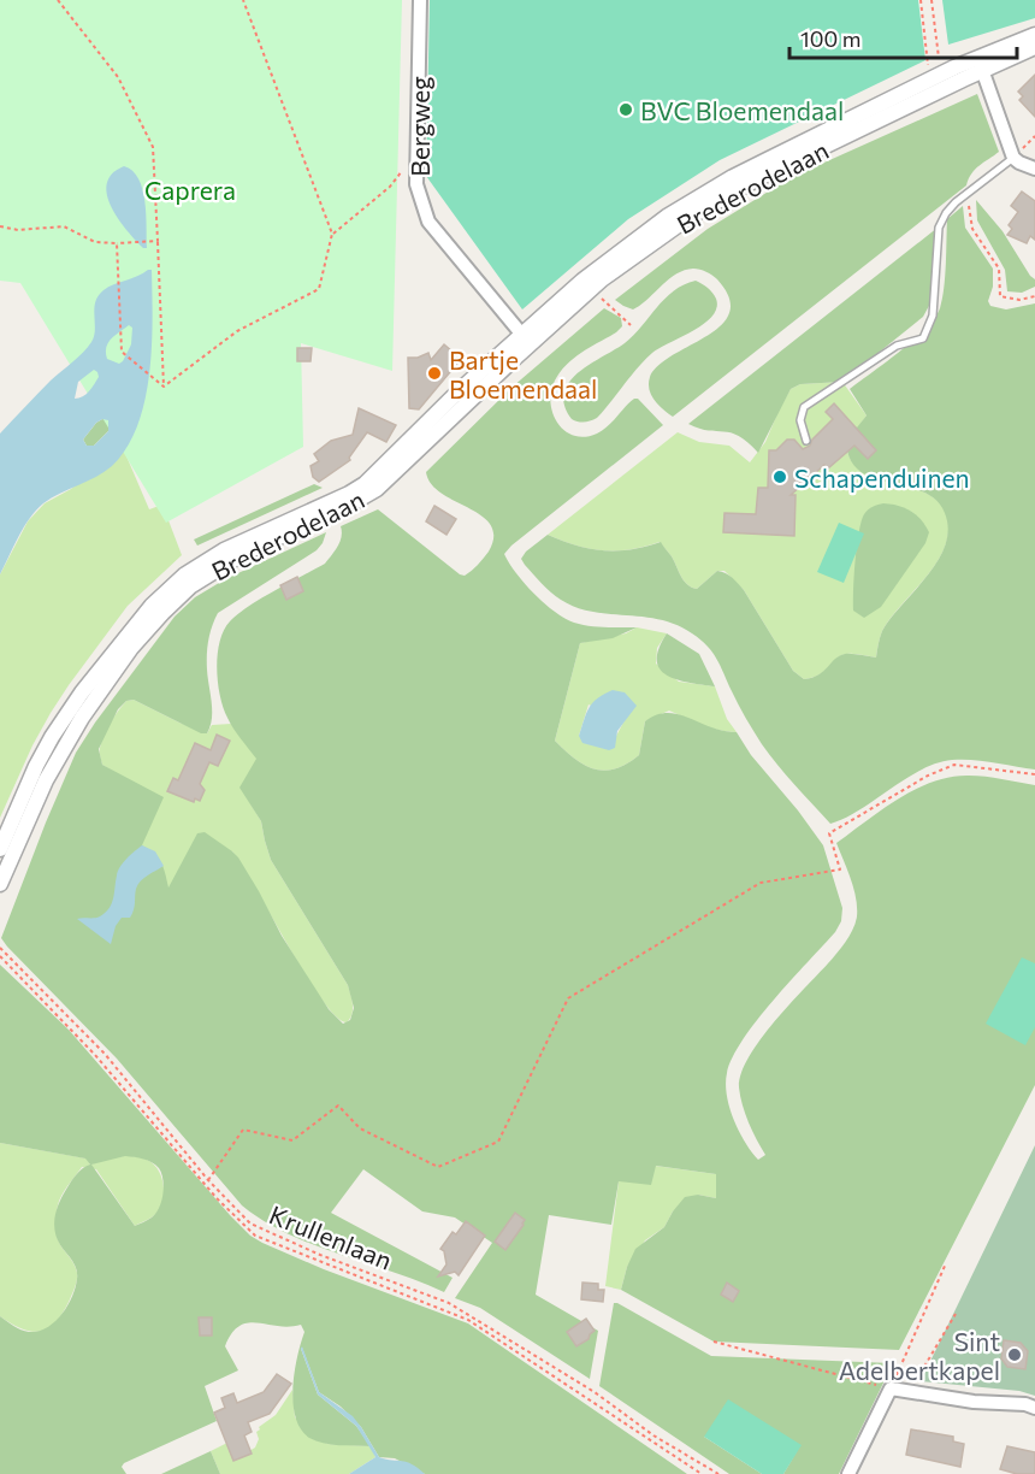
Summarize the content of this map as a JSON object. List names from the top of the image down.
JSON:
{
  "streets": {
    "street": ["Bergweg", "Brederodelaan"],
    "path": ["Krullenlaan"]
  },
  "crossings": [
    ["Bergweg", "Brederodelaan"]
  ],
  "parks": ["Caprera"],
  "places": [
    "BVC Bloemendaal",
    "Bartje Bloemendaal",
    "Schapenduinen",
    "Sint Adelbertkapel"
  ],
  "scale_bar": "100 m"
}
